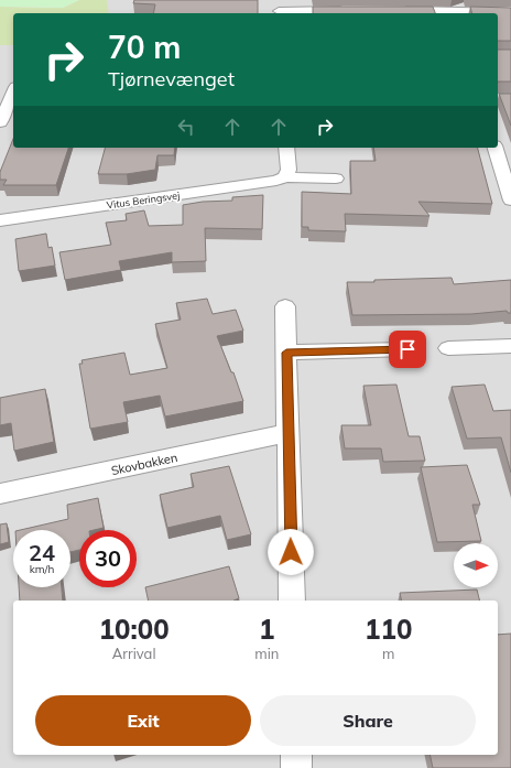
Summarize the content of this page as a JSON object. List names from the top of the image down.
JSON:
{
  "streets": {
    "street": ["Vitus Beringsvej", "Skovbakken"]
  },
  "north": "right",
  "page": {
    "turn": ["70 m", "Tjørnevænget"],
    "speed": "24 km/h",
    "limit": "30",
    "eta": [
      "10:00",
      "Arrival",
      "1",
      "min",
      "110",
      "m"
    ],
    "buttons": ["Exit", "Share"]
  }
}
